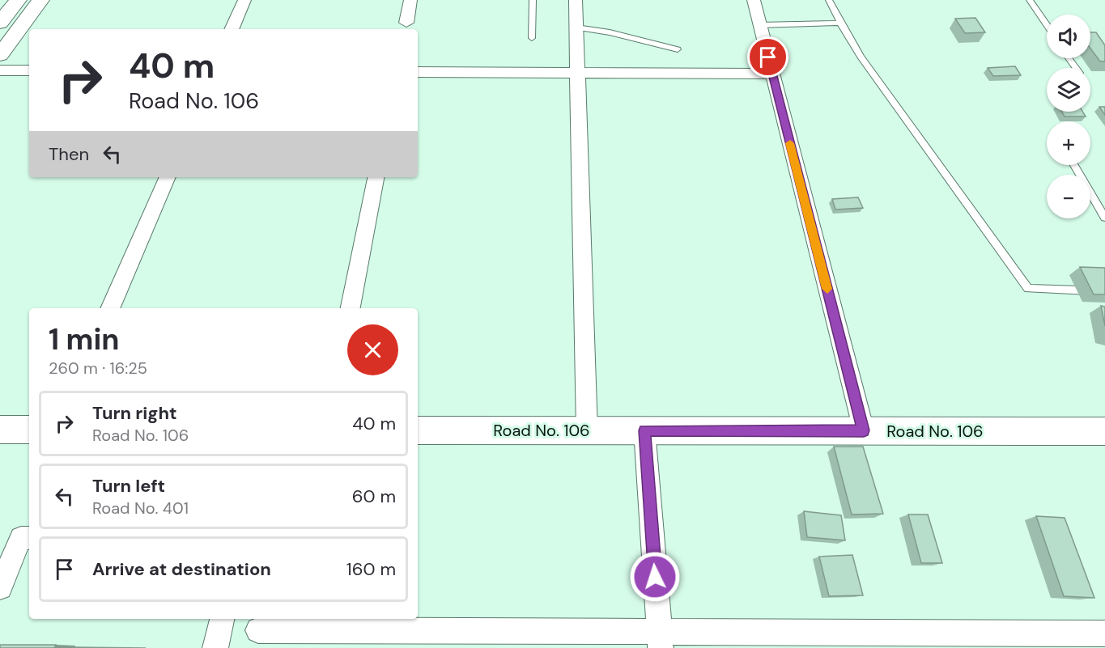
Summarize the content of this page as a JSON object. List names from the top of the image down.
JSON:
{
  "streets": {
    "street": ["Road No. 106"]
  },
  "page": {
    "map_buttons": ["+", "−"],
    "turn": ["40 m", "Road No. 106"],
    "then": "Then",
    "heading": ["1 min", "260 m · 16:25"],
    "list": [
      {
        "name": "Turn right",
        "note": "Road No. 106",
        "value": "40 m"
      },
      {
        "name": "Turn left",
        "note": "Road No. 401",
        "value": "60 m"
      },
      {
        "name": "Arrive at destination",
        "value": "160 m"
      }
    ]
  }
}
